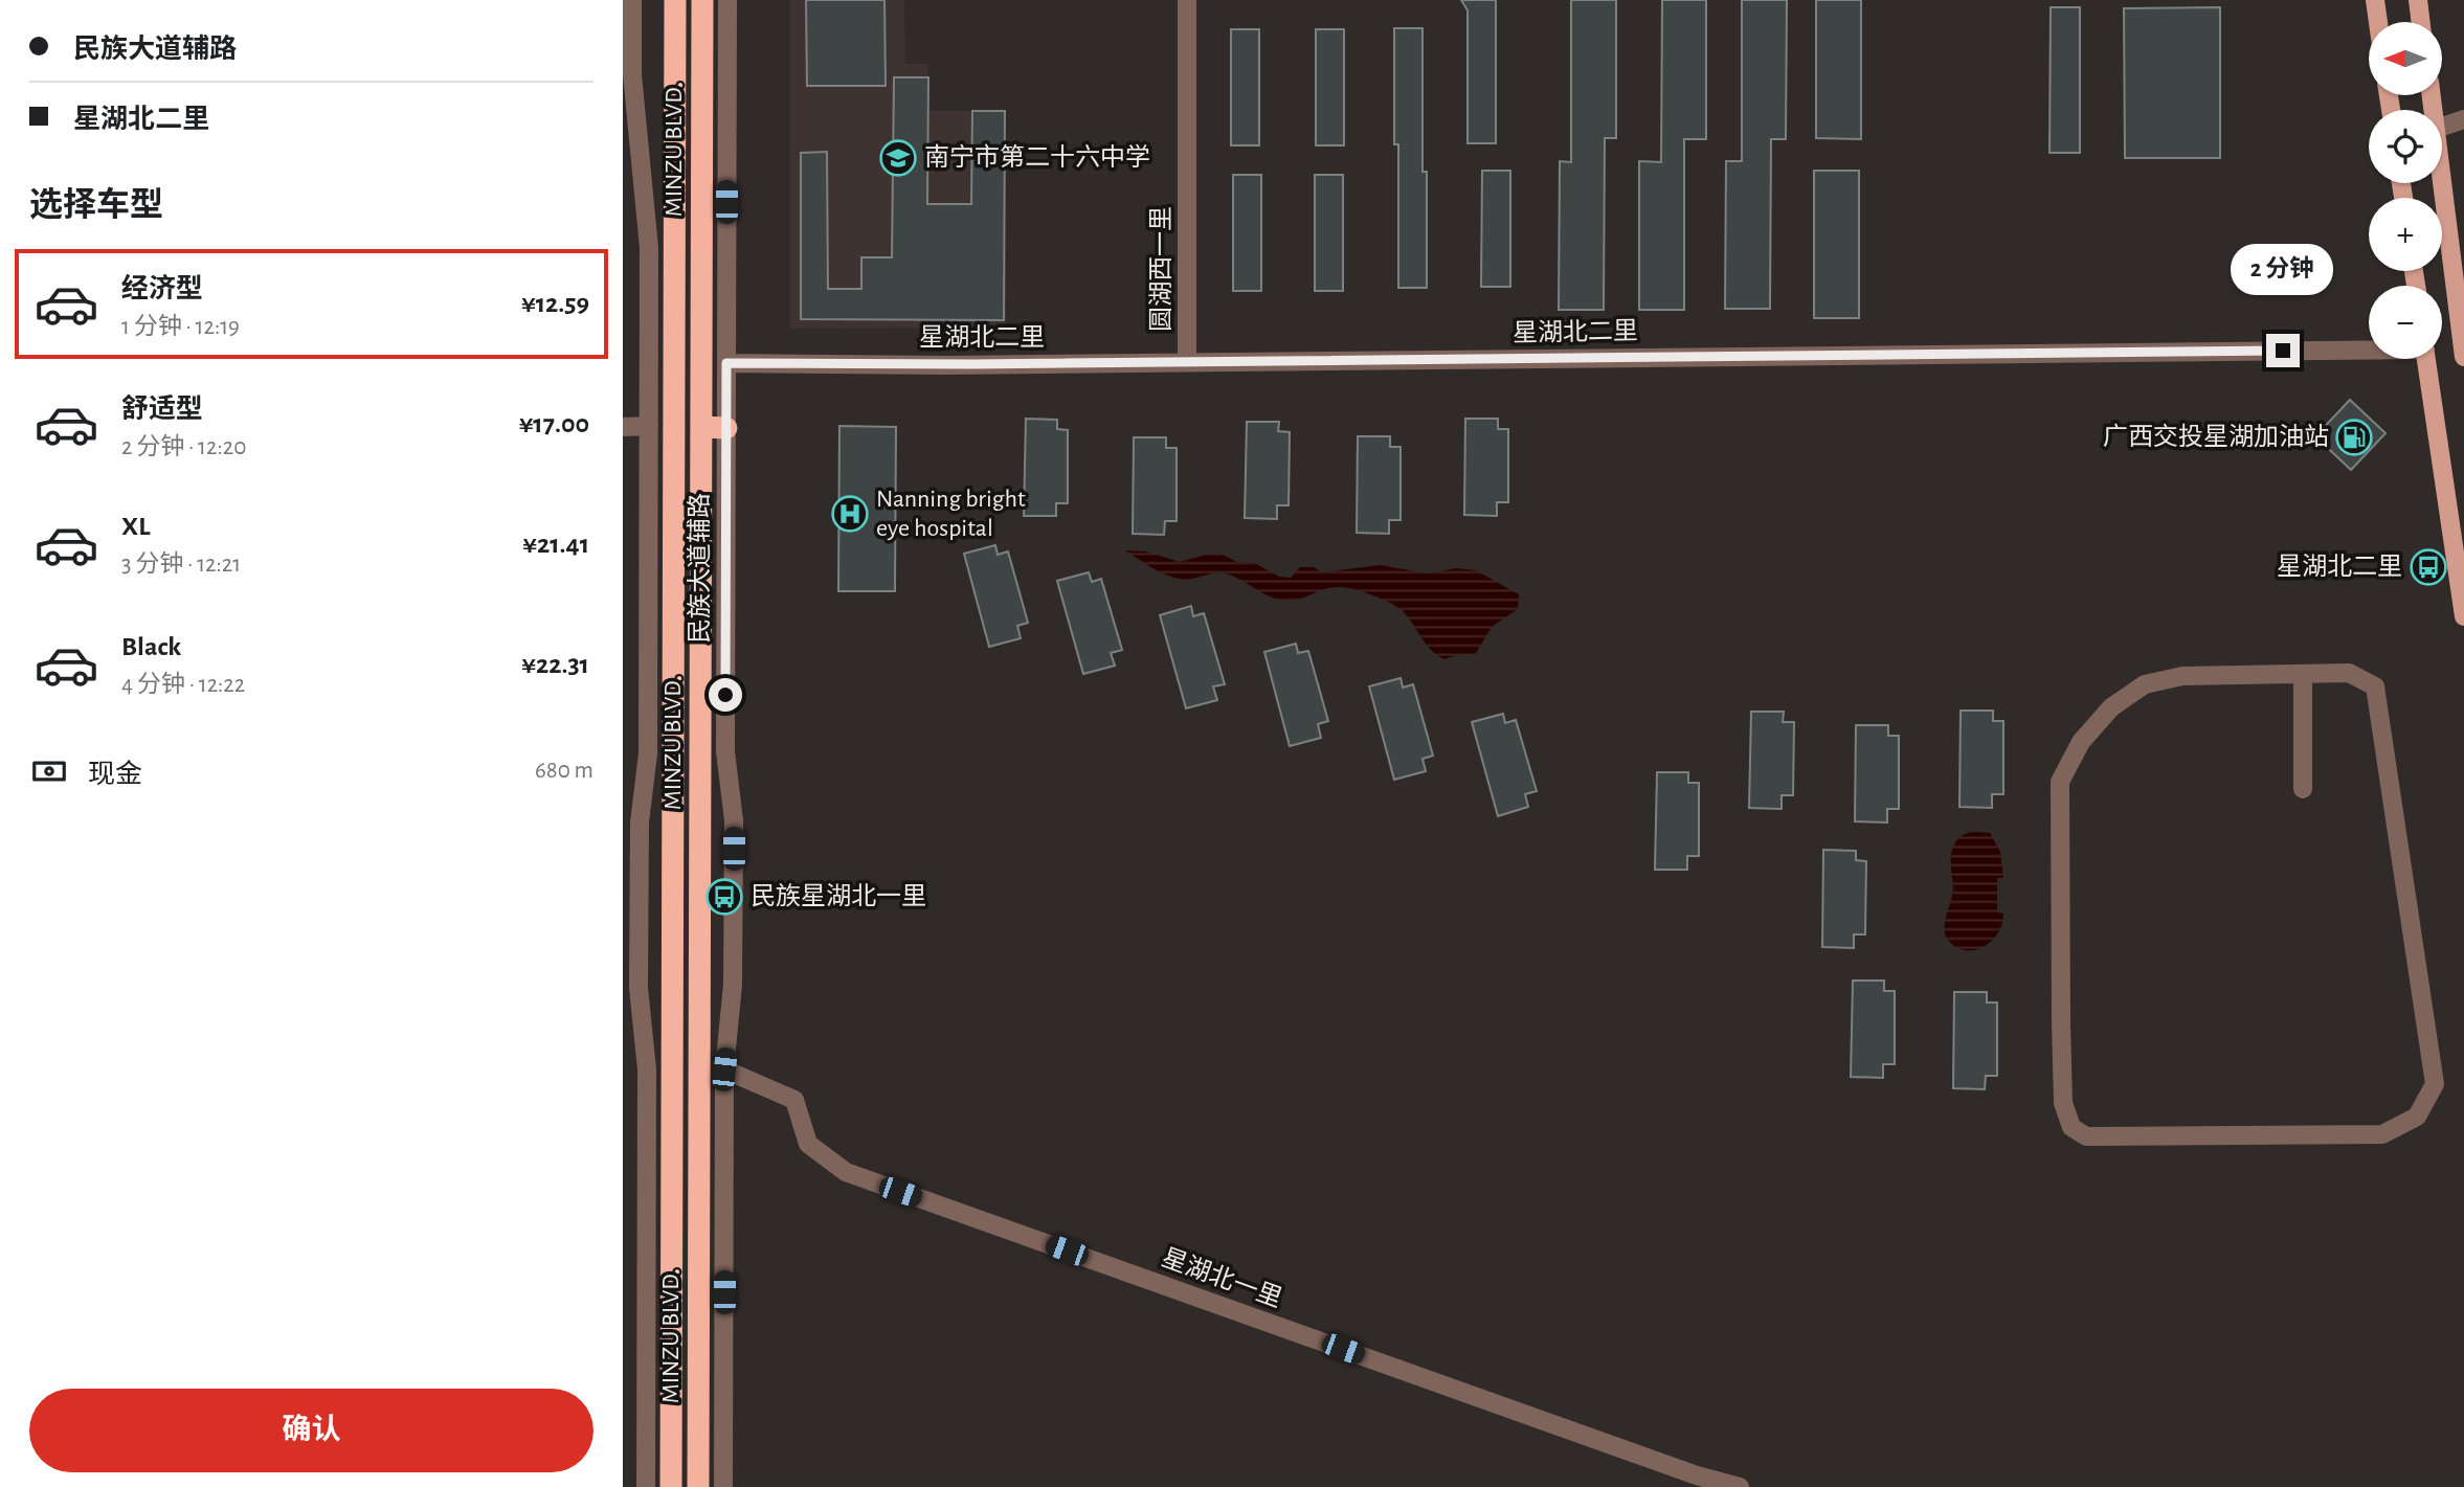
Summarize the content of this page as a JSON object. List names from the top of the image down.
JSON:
{
  "streets": {
    "highway": ["MINZU BLVD."],
    "street": [
      "圆湖西一里",
      "星湖北二里",
      "民族大道辅路",
      "星湖北一里"
    ]
  },
  "crossings": [
    ["圆湖西一里", "星湖北二里"],
    ["星湖北二里", "民族大道辅路"],
    ["民族大道辅路", "星湖北一里"]
  ],
  "places": {
    "school or university": ["南宁市第二十六中学"],
    "fuel station": ["广西交投星湖加油站"],
    "hospital": ["Nanning bright eye hospital"],
    "bus stop": ["星湖北二里", "民族星湖北一里"]
  },
  "north": "left",
  "page": {
    "banner": ["民族大道辅路", "星湖北二里"],
    "map_buttons": ["+", "−"],
    "heading": "选择车型",
    "bubble": "2 分钟",
    "list": [
      {
        "name": "经济型",
        "note": "1 分钟 · 12:19",
        "value": "¥12.59"
      },
      {
        "name": "舒适型",
        "note": "2 分钟 · 12:20",
        "value": "¥17.00"
      },
      {
        "name": "XL",
        "note": "3 分钟 · 12:21",
        "value": "¥21.41"
      },
      {
        "name": "Black",
        "note": "4 分钟 · 12:22",
        "value": "¥22.31"
      }
    ],
    "pay": ["现金", "680 m"],
    "buttons": "确认"
  }
}
